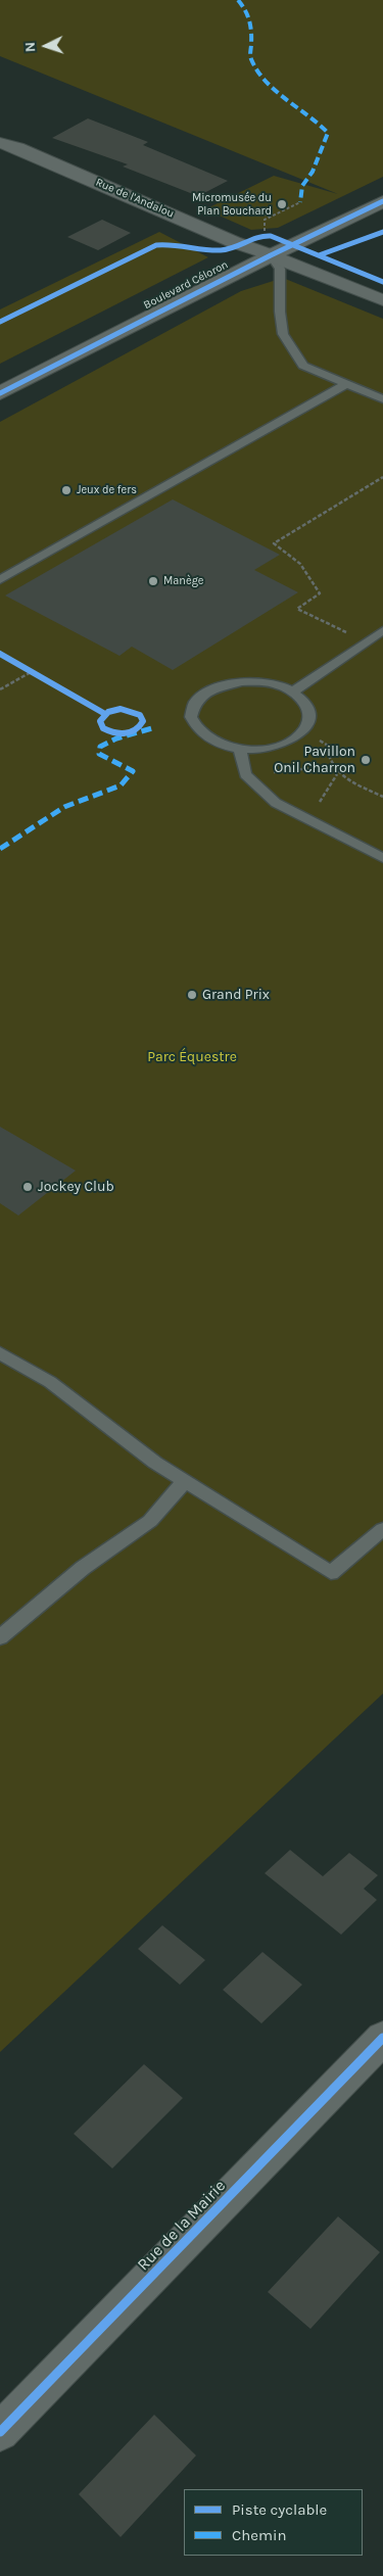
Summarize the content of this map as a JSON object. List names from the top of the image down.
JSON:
{
  "streets": {
    "street": ["Rue de l'Andalou", "Boulevard Céloron", "Rue de la Mairie"]
  },
  "crossings": [
    ["Rue de l'Andalou", "Boulevard Céloron"]
  ],
  "parks": ["Parc Équestre"],
  "places": [
    "Micromusée du Plan Bouchard",
    "Jeux de fers",
    "Manège",
    "Pavillon Onil Charron",
    "Grand Prix",
    "Jockey Club"
  ],
  "legend": ["Piste cyclable", "Chemin"],
  "north": "left"
}
